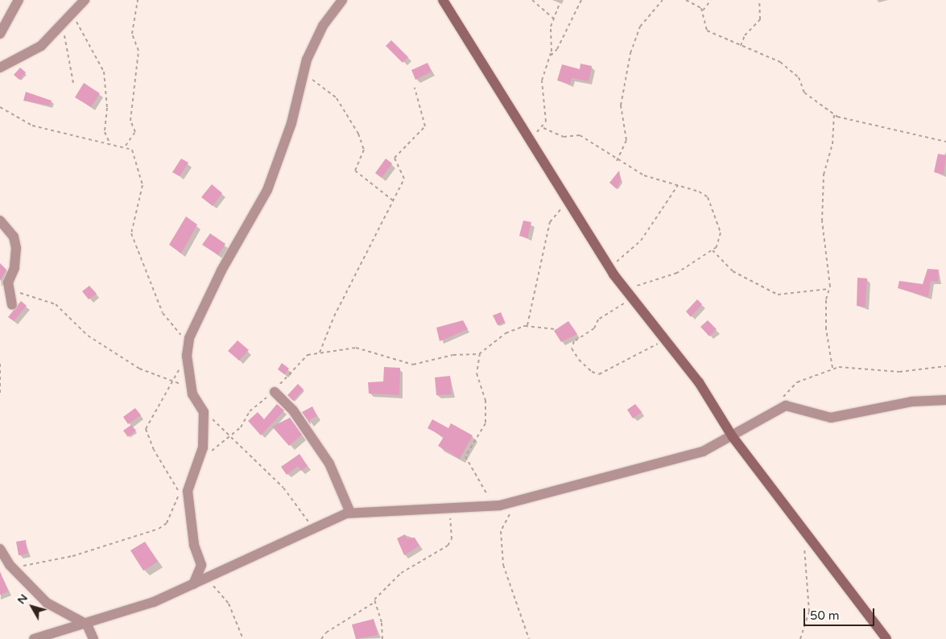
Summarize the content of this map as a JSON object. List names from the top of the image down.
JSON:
{
  "scale_bar": "50 m",
  "north": "top left"
}
